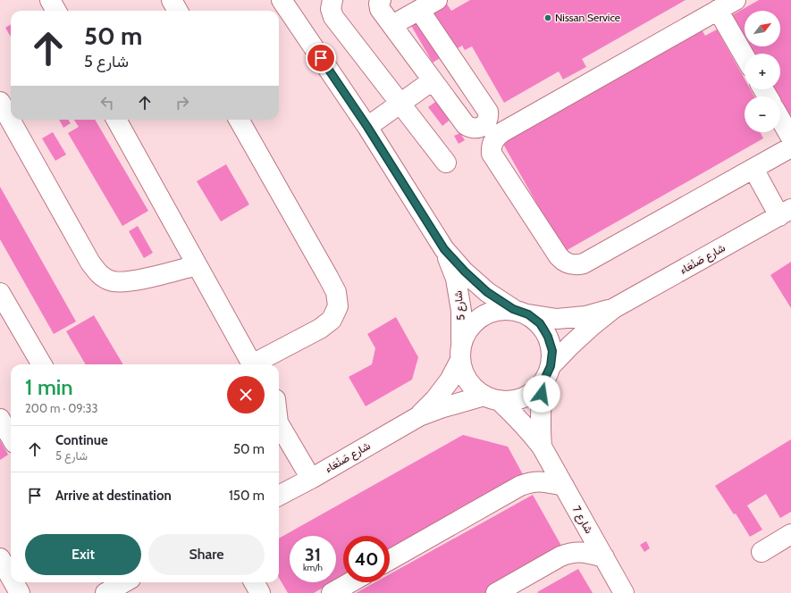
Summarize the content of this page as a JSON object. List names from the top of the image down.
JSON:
{
  "streets": {
    "street": ["شارع صَنْعَاء", "شارع 5", "شارع 7"]
  },
  "crossings": [
    ["شارع صَنْعَاء", "شارع 5"],
    ["شارع صَنْعَاء", "شارع 7"],
    ["شارع 5", "شارع 7"]
  ],
  "places": ["Nissan Service"],
  "north": "top right",
  "page": {
    "map_buttons": ["+", "−"],
    "turn": ["50 m", "شارع 5"],
    "heading": ["1 min", "200 m · 09:33"],
    "list": [
      {
        "name": "Continue",
        "note": "شارع 5",
        "value": "50 m"
      },
      {
        "name": "Arrive at destination",
        "value": "150 m"
      }
    ],
    "buttons": ["Exit", "Share"],
    "speed": "31 km/h",
    "limit": "40"
  }
}
